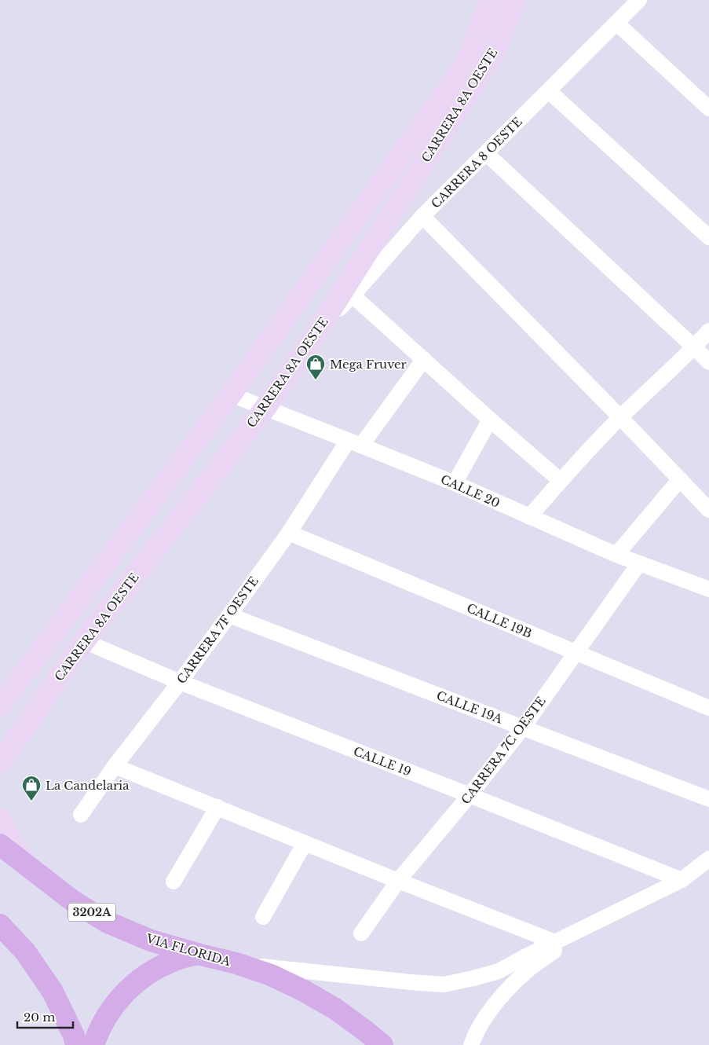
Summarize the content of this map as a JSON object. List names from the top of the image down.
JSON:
{
  "streets": {
    "main road": ["3202A", "VIA FLORIDA"],
    "street": [
      "CARRERA 8A OESTE",
      "CARRERA 8 OESTE",
      "CALLE 20",
      "CALLE 19B",
      "CARRERA 7F OESTE",
      "CALLE 19A",
      "CARRERA 7C OESTE",
      "CALLE 19"
    ]
  },
  "crossings": [
    ["CARRERA 8A OESTE", "CARRERA 8 OESTE"],
    ["CARRERA 8A OESTE", "CALLE 20"],
    ["CARRERA 8A OESTE", "CALLE 19"],
    ["CALLE 20", "CARRERA 7F OESTE"],
    ["CALLE 20", "CARRERA 7C OESTE"],
    ["CALLE 19B", "CARRERA 7F OESTE"],
    ["CALLE 19B", "CARRERA 7C OESTE"],
    ["CARRERA 7F OESTE", "CALLE 19A"],
    ["CARRERA 7F OESTE", "CALLE 19"],
    ["CALLE 19A", "CARRERA 7C OESTE"],
    ["CARRERA 7C OESTE", "CALLE 19"]
  ],
  "places": {
    "shop": ["Mega Fruver", "La Candelaria"]
  },
  "scale_bar": "20 m"
}
